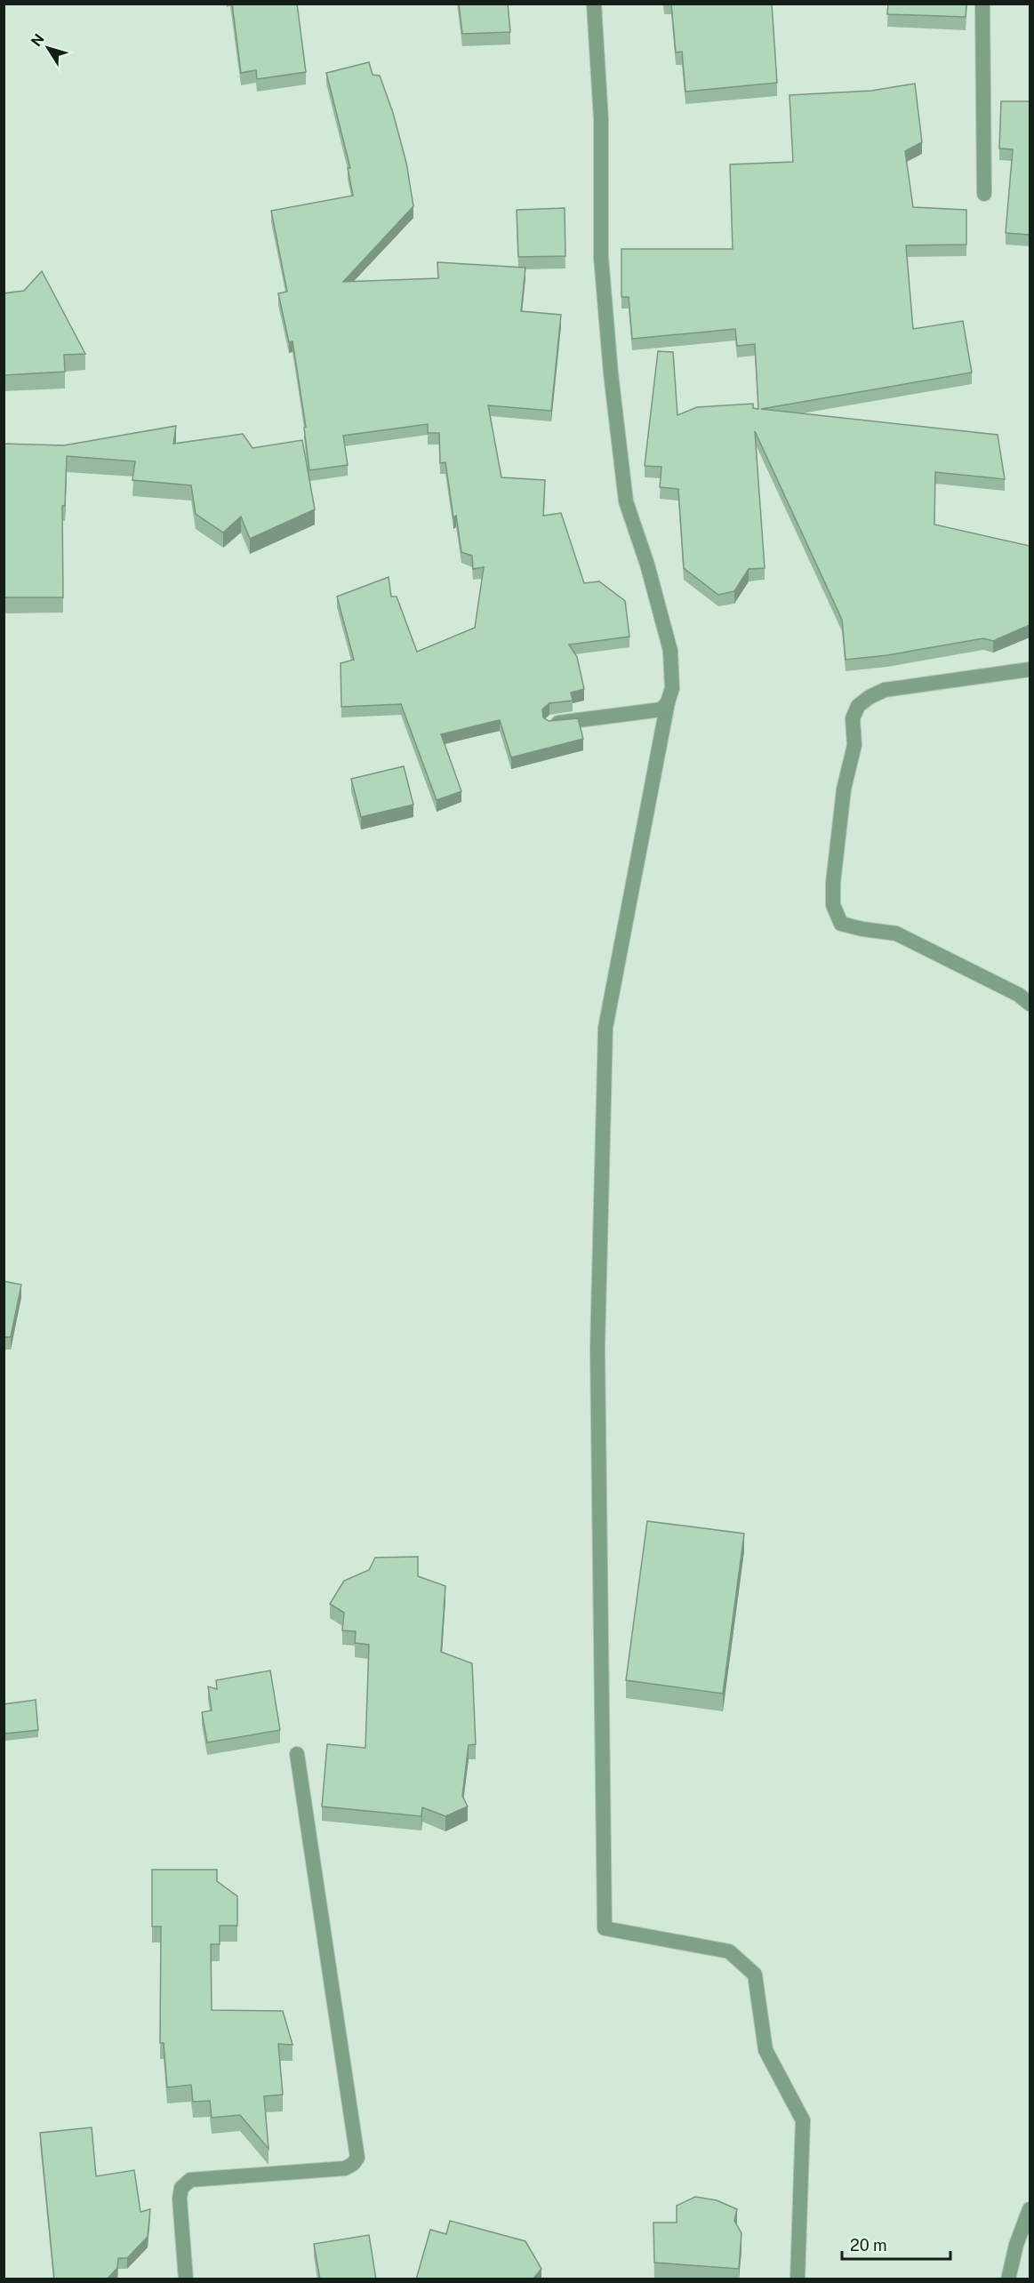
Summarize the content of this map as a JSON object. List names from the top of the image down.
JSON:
{
  "scale_bar": "20 m",
  "north": "top left"
}
